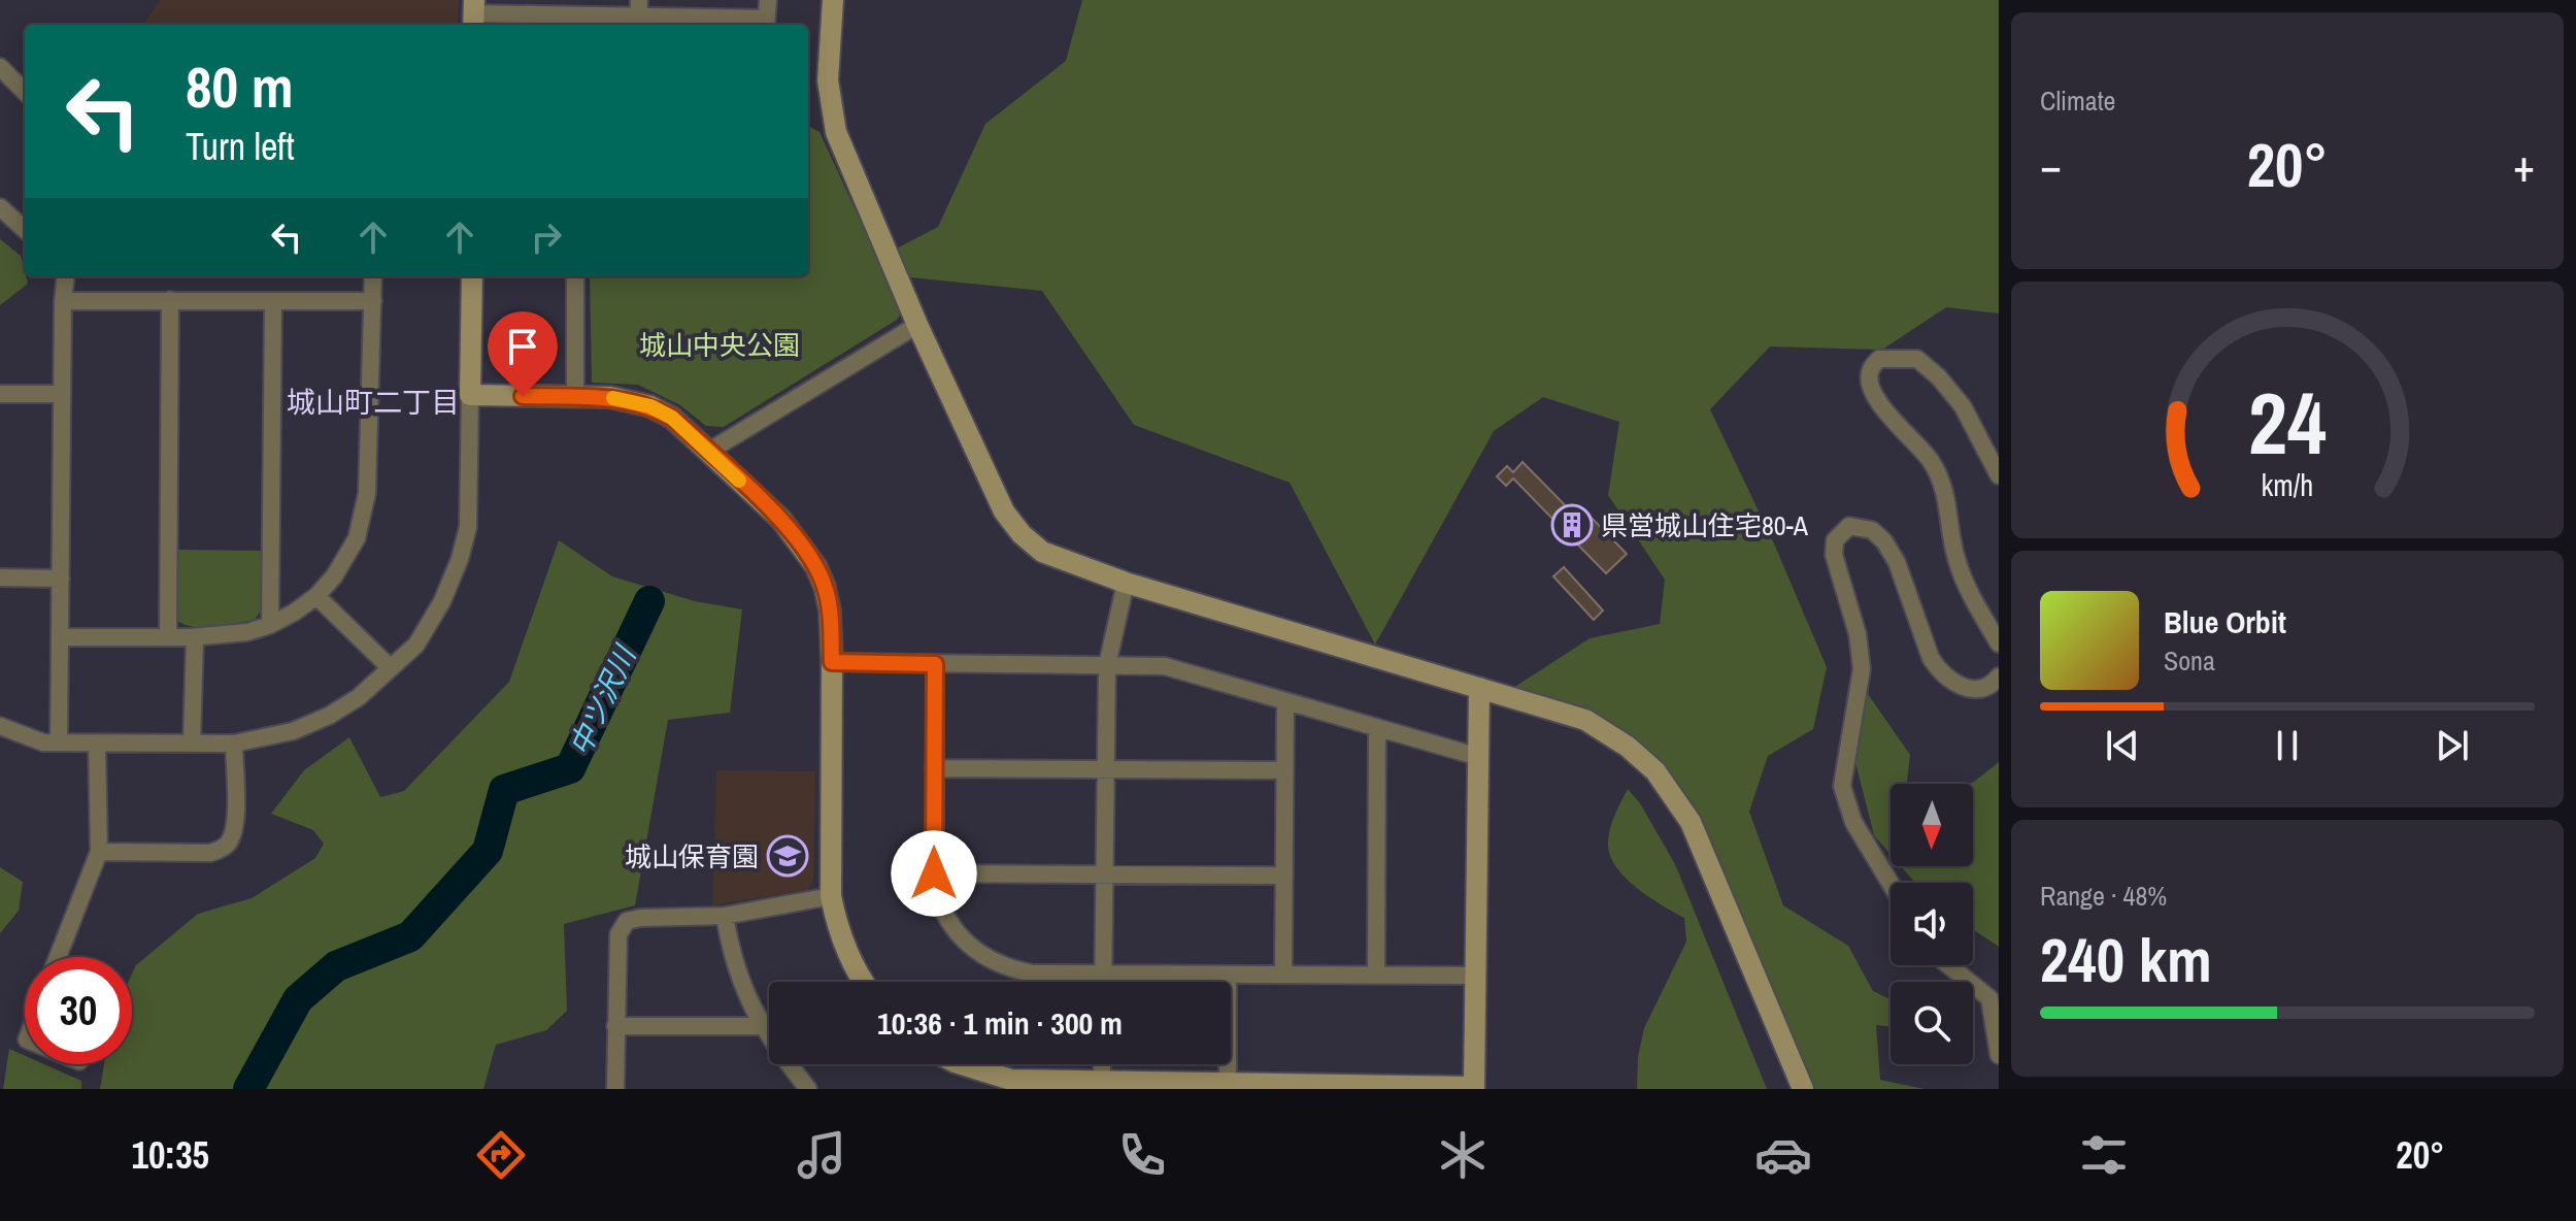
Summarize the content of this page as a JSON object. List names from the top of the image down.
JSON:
{
  "districts": ["城山町二丁目"],
  "water": ["中ツ沢川"],
  "parks": ["城山中央公園"],
  "places": {
    "building": ["県営城山住宅80-A"],
    "school or university": ["城山保育園"]
  },
  "north": "bottom",
  "page": {
    "tile": [
      "Climate",
      ["Range · 48%", "240 km"]
    ],
    "turn": ["80 m", "Turn left"],
    "heat": ["−", "20°", "+"],
    "song": ["Blue Orbit", "Sona"],
    "limit": "30",
    "trip": "10:36 · 1 min · 300 m",
    "tabs": ["10:35", "20°"],
    "gauge": ["24", "km/h"]
  }
}
